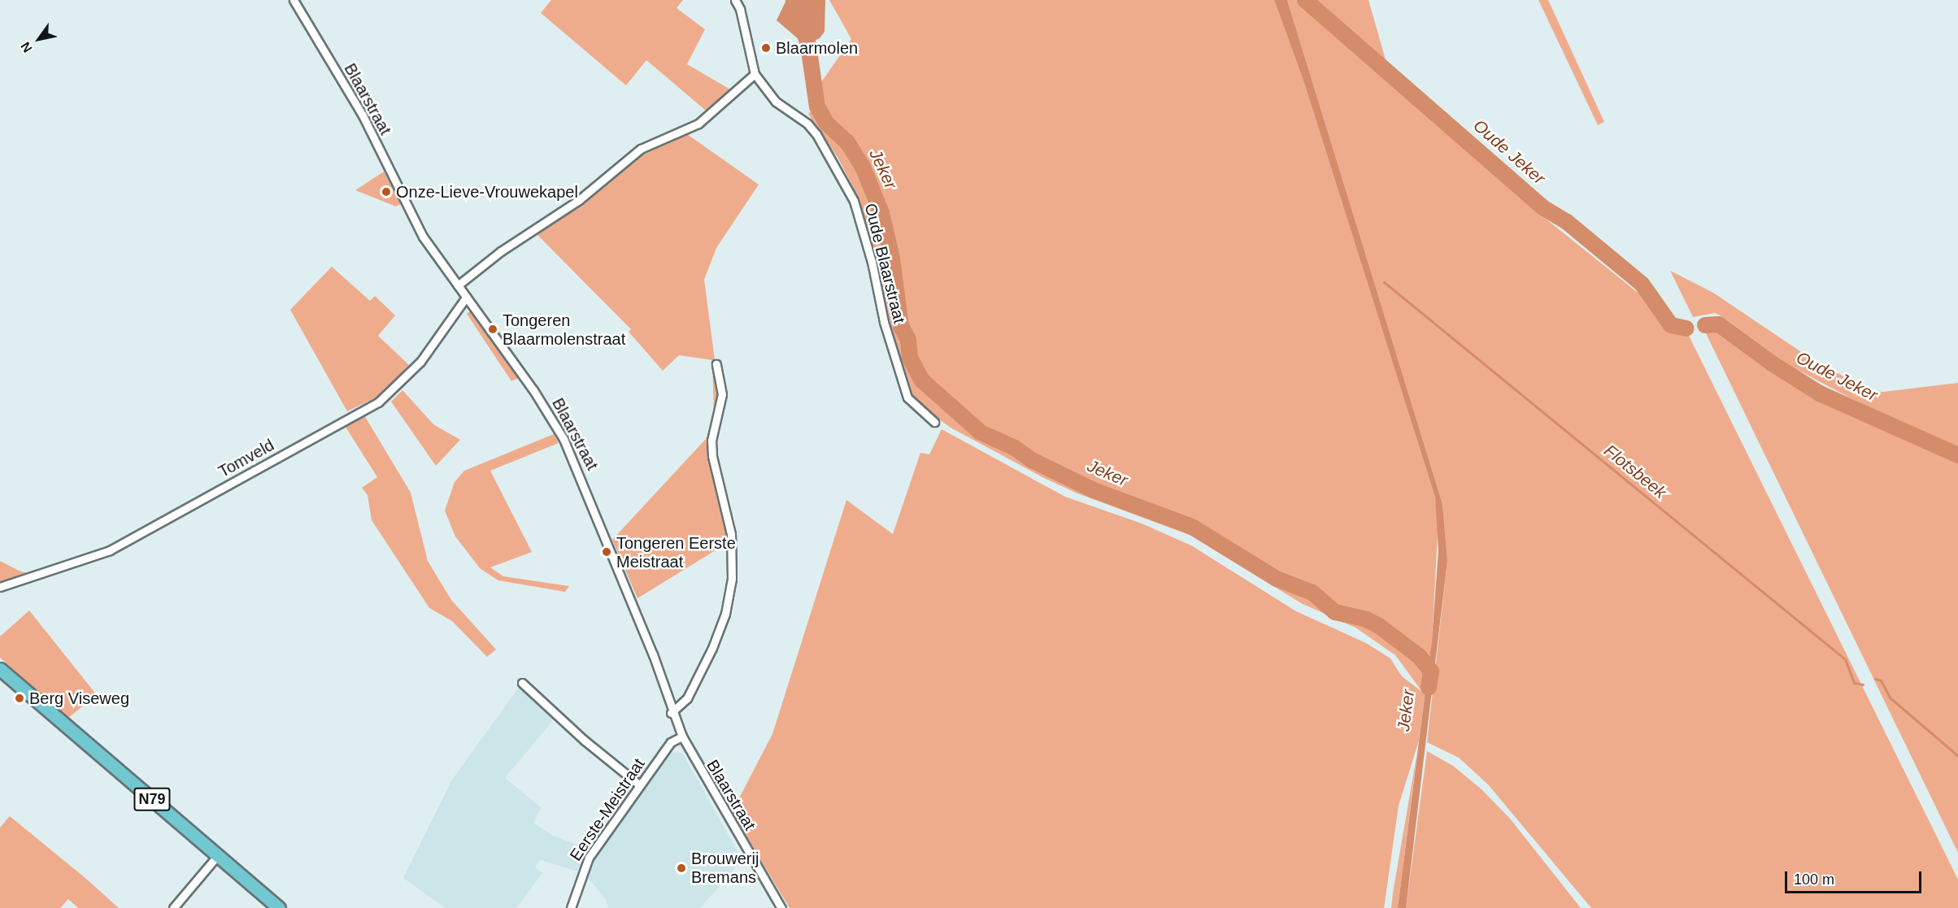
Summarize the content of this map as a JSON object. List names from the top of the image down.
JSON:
{
  "streets": {
    "main road": ["N79"],
    "street": [
      "Blaarstraat",
      "Oude Blaarstraat",
      "Tomveld",
      "Eerste-Meistraat"
    ]
  },
  "crossings": [
    ["Blaarstraat", "Tomveld"],
    ["Blaarstraat", "Eerste-Meistraat"]
  ],
  "water": ["Oude Jeker", "Jeker", "Flotsbeek"],
  "places": [
    "Blaarmolen",
    "Onze-Lieve-Vrouwekapel",
    "Tongeren Blaarmolenstraat",
    "Tongeren Eerste Meistraat",
    "Berg Viseweg",
    "Brouwerij Bremans"
  ],
  "scale_bar": "100 m",
  "north": "bottom left"
}
